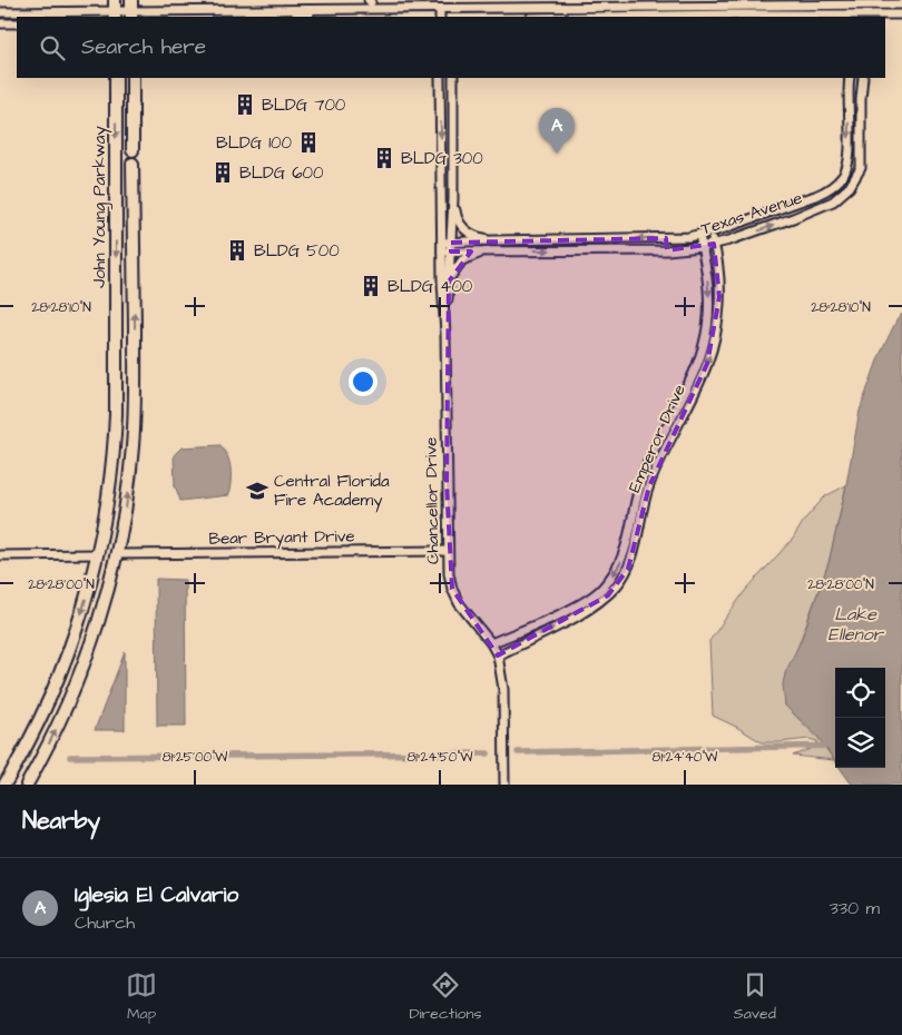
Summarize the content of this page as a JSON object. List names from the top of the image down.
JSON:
{
  "streets": {
    "highway": ["John Young Parkway"],
    "street": [
      "Texas Avenue",
      "Emperor Drive",
      "Chancellor Drive",
      "Bear Bryant Drive"
    ]
  },
  "crossings": [
    ["John Young Parkway", "Bear Bryant Drive"],
    ["Texas Avenue", "Emperor Drive"],
    ["Texas Avenue", "Chancellor Drive"],
    ["Emperor Drive", "Chancellor Drive"],
    ["Chancellor Drive", "Bear Bryant Drive"]
  ],
  "water": ["Lake Ellenor"],
  "places": {
    "building": [
      "BLDG 700",
      "BLDG 100",
      "BLDG 300",
      "BLDG 600",
      "BLDG 500",
      "BLDG 400"
    ],
    "school or university": ["Central Florida Fire Academy"]
  },
  "page": {
    "search": "Search here",
    "pins": "A",
    "heading": "Nearby",
    "list": [
      {
        "mark": "A",
        "name": "Iglesia El Calvario",
        "note": "Church",
        "value": "330 m"
      }
    ],
    "nav": ["Map", "Directions", "Saved"]
  },
  "coordinates": [
    "28°28'10\"N",
    "28°28'00\"N",
    "81°25'00\"W",
    "81°24'50\"W",
    "81°24'40\"W"
  ]
}
